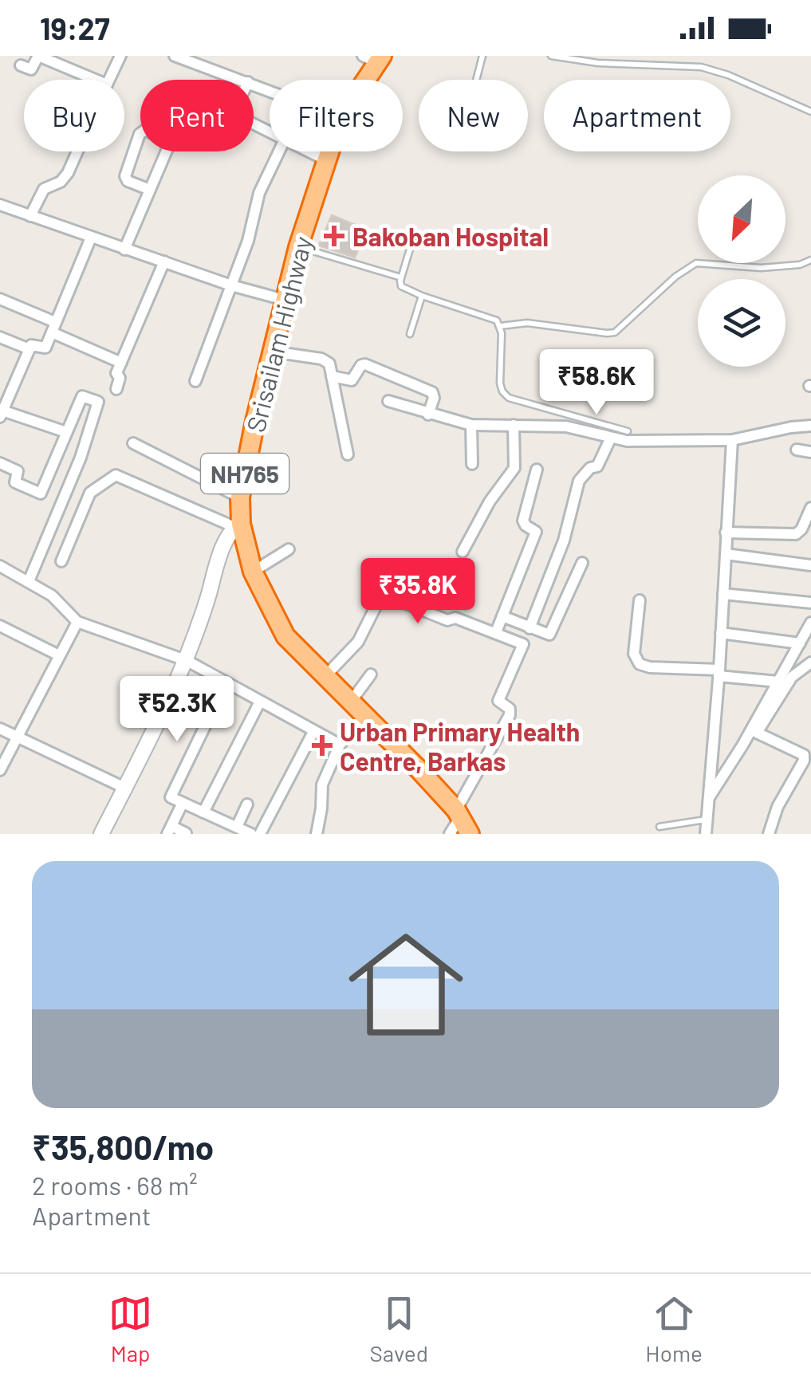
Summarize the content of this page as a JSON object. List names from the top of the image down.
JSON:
{
  "streets": {
    "highway": ["Srisailam Highway", "NH765"]
  },
  "places": {
    "health": ["Bakoban Hospital", "Urban Primary Health Centre, Barkas"]
  },
  "north": "bottom left",
  "page": {
    "status": "19:27",
    "chip": [
      "Buy",
      "Rent",
      "Filters",
      "New",
      "Apartment"
    ],
    "price": ["₹58.6K", "₹35.8K", "₹52.3K"],
    "list": [
      {
        "name": "₹35,800/mo",
        "note": "2 rooms · 68 m² · Apartment"
      }
    ],
    "tabs": ["Map", "Saved", "Home"]
  }
}
